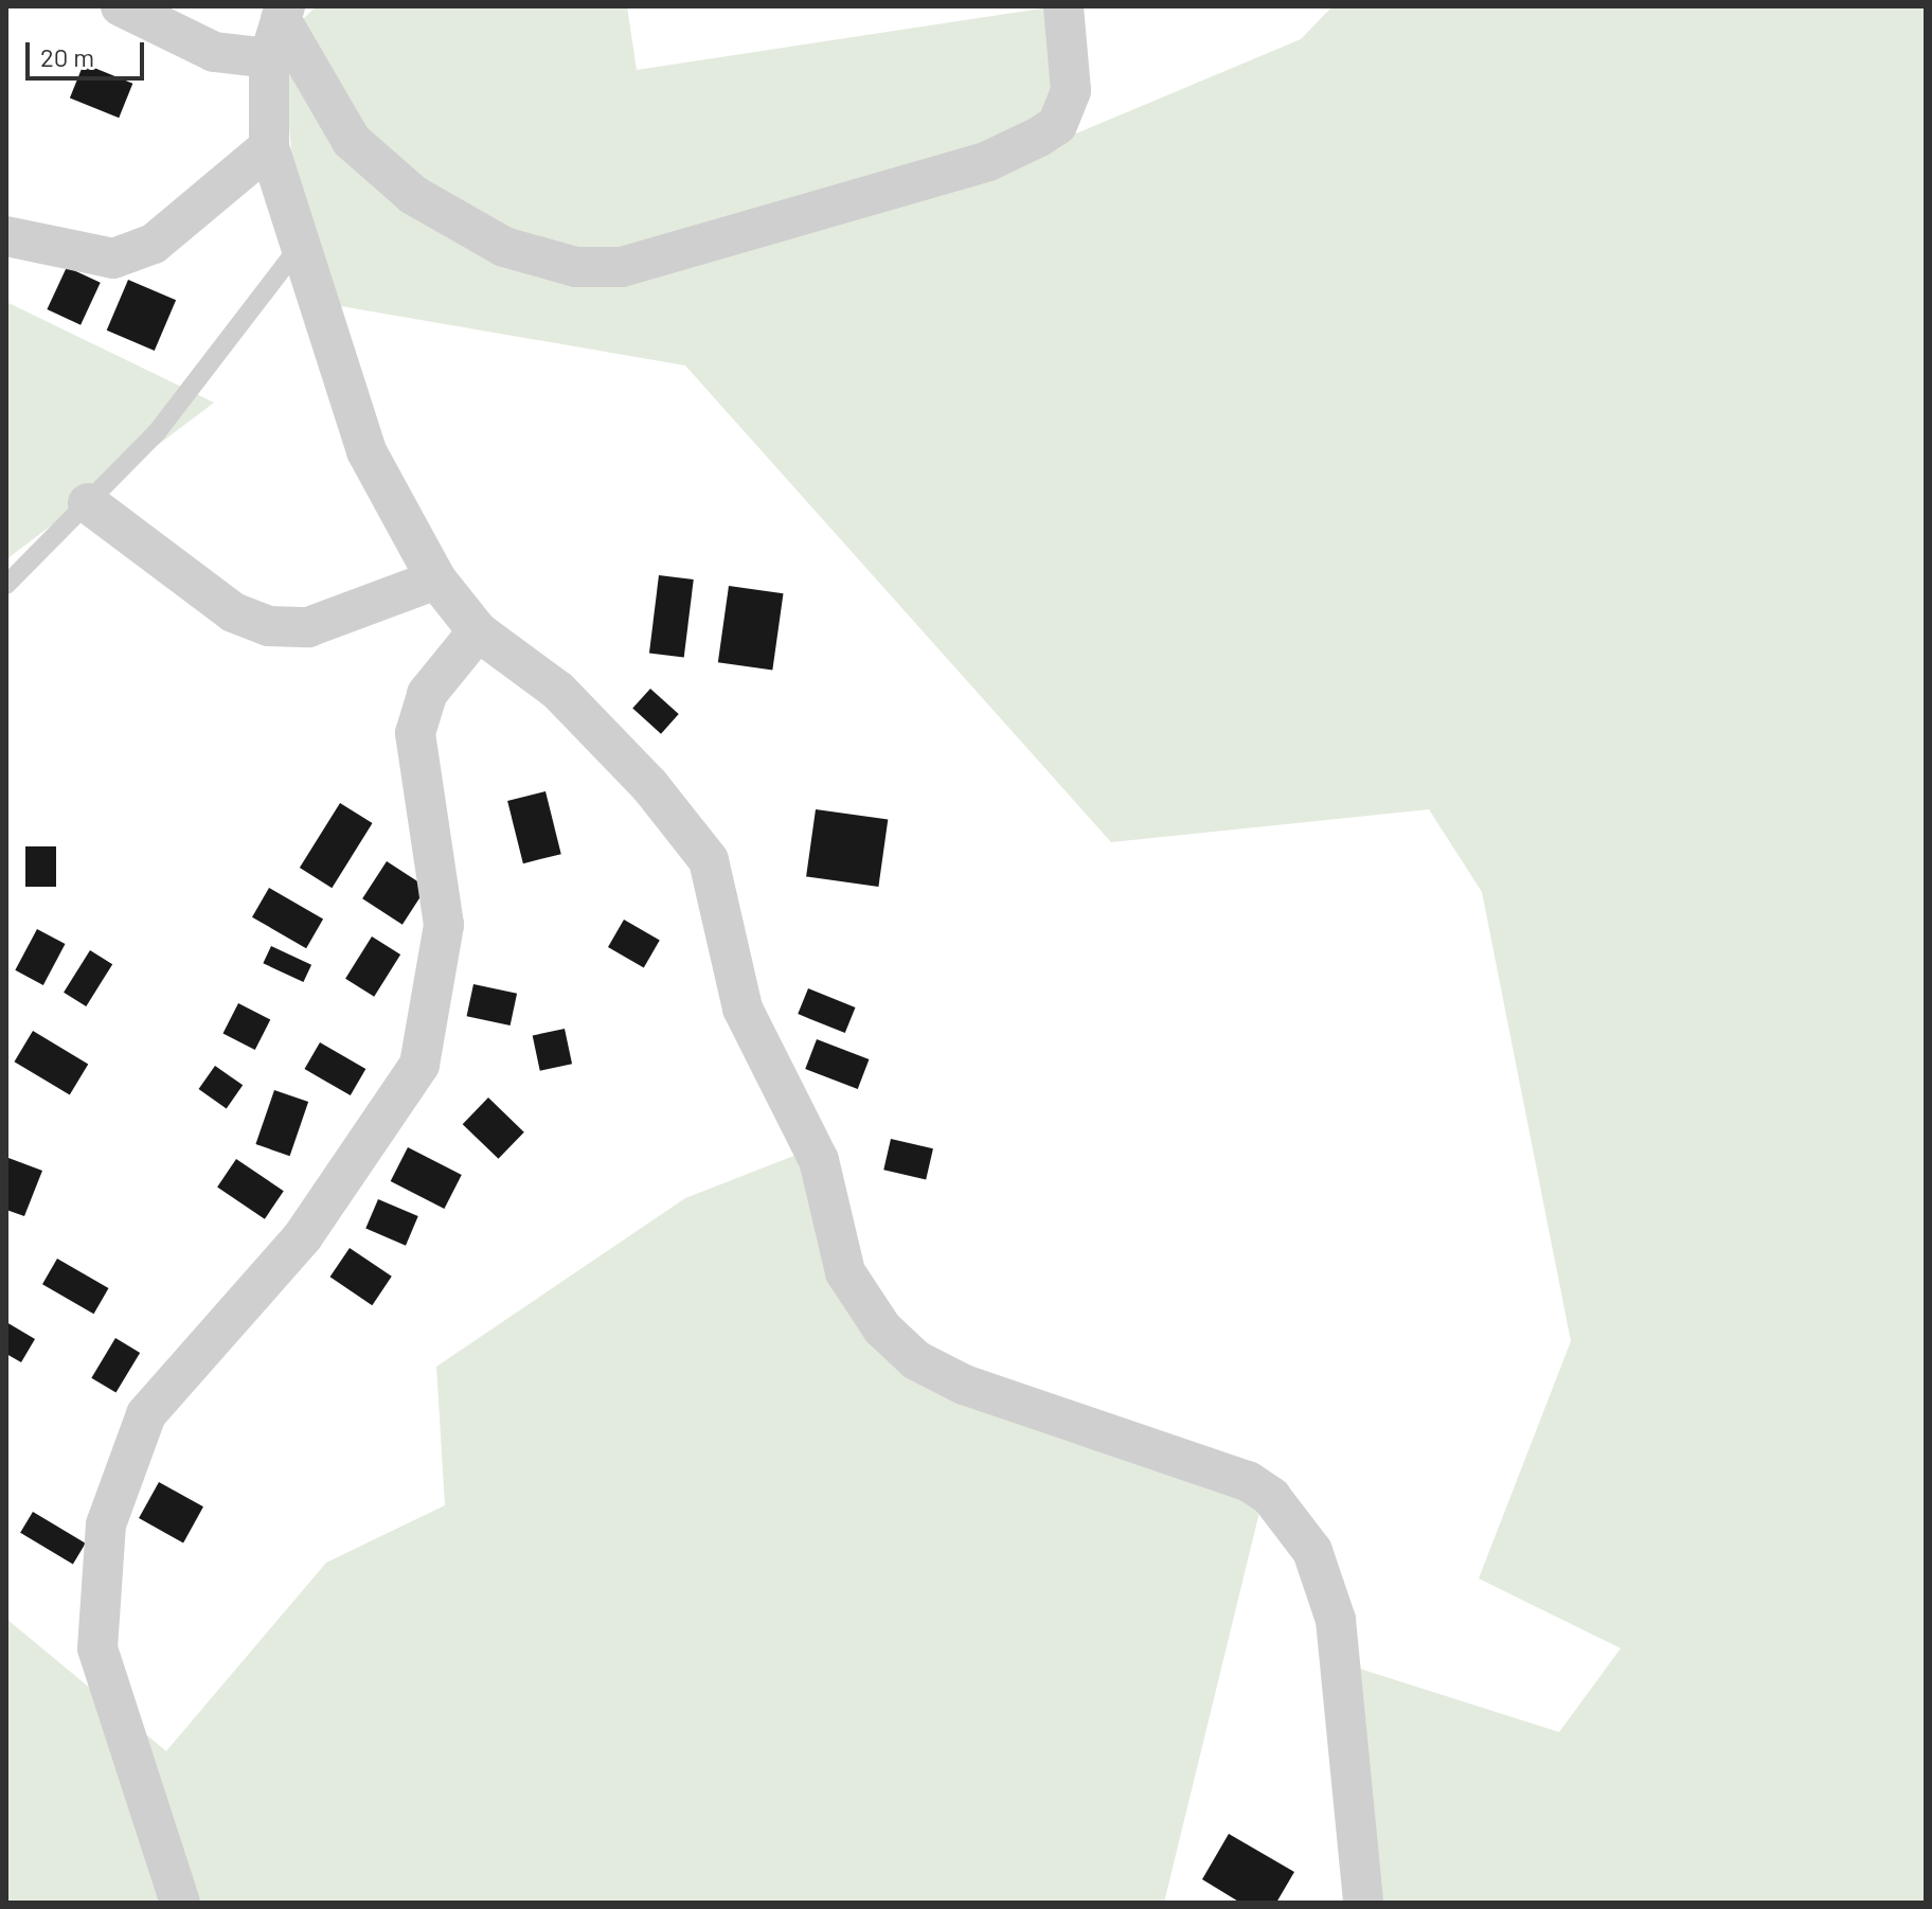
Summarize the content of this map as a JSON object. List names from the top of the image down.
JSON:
{
  "scale_bar": "20 m"
}
